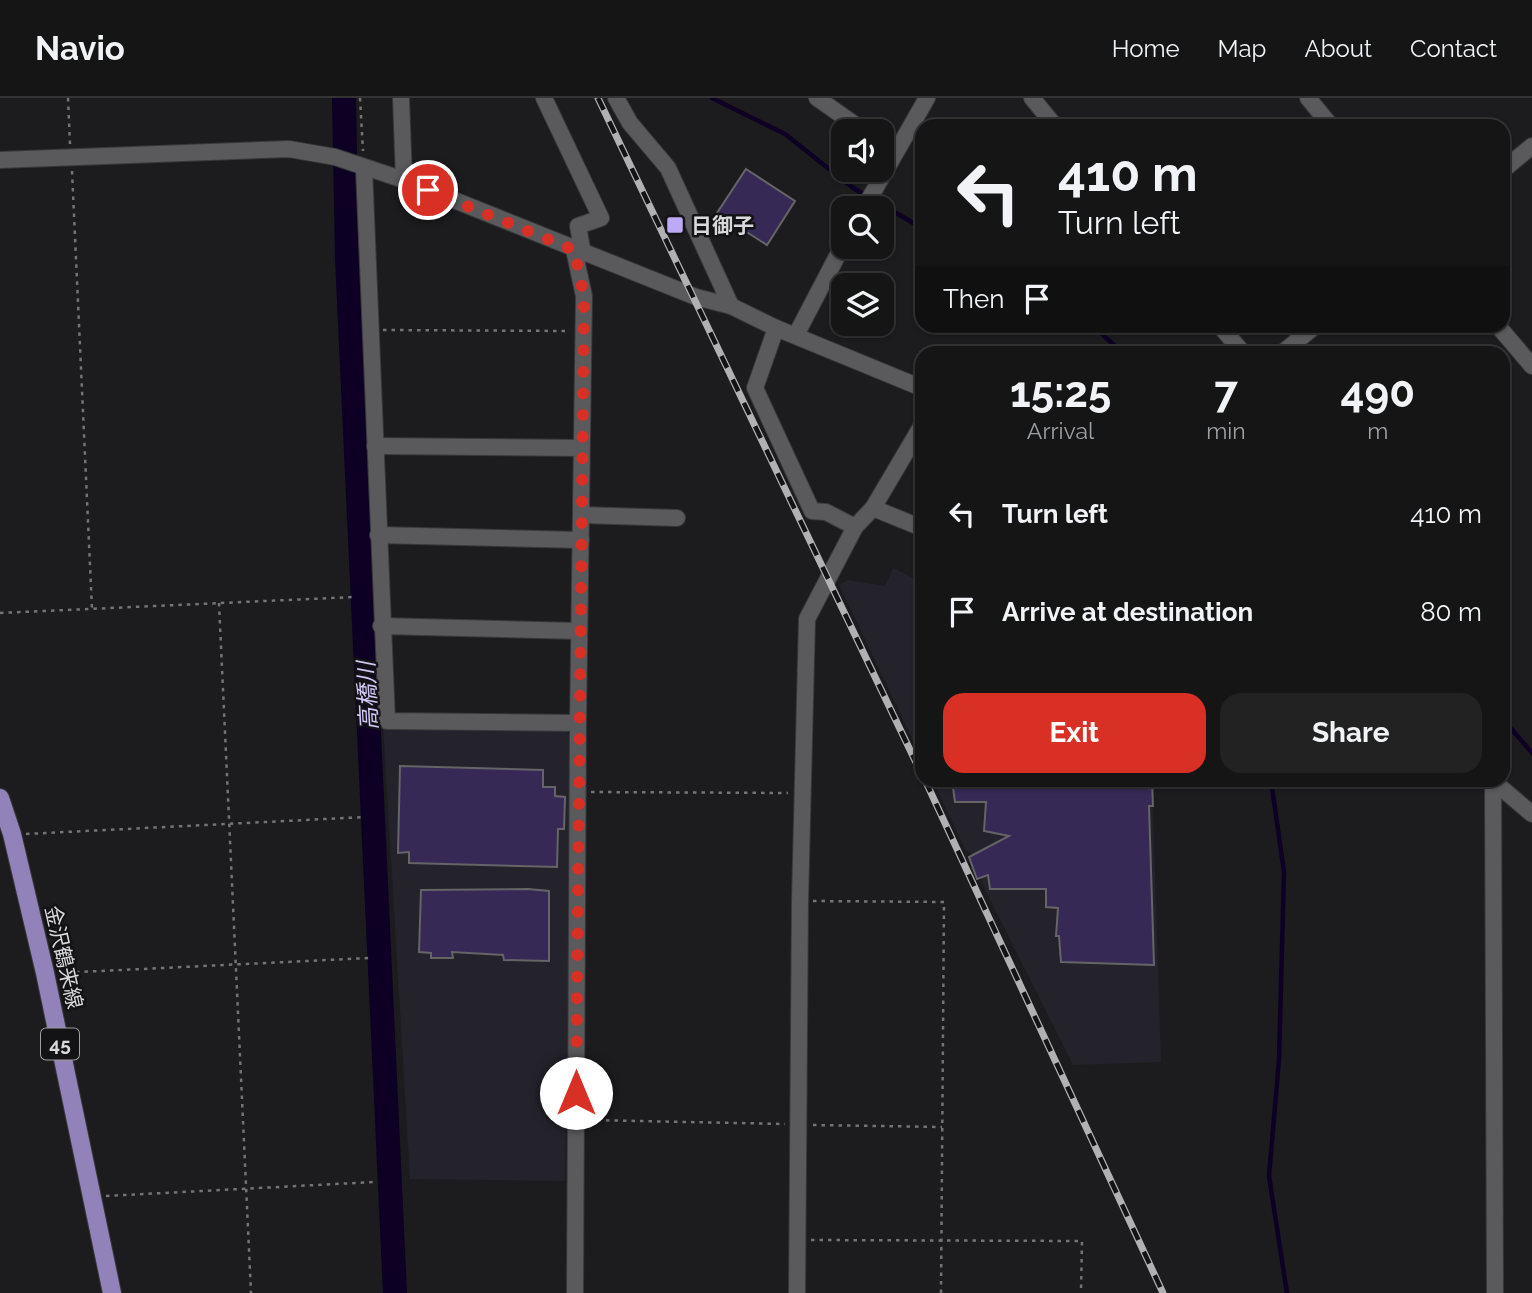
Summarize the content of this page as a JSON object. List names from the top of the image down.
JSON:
{
  "streets": {
    "main road": ["金沢鶴来線", "45"]
  },
  "water": ["高橋川"],
  "places": {
    "transit": ["日御子"]
  },
  "page": {
    "header": "Navio",
    "nav": [
      "Home",
      "Map",
      "About",
      "Contact"
    ],
    "turn": ["410 m", "Turn left"],
    "then": "Then",
    "eta": [
      "15:25",
      "Arrival",
      "7",
      "min",
      "490",
      "m"
    ],
    "list": [
      {
        "name": "Turn left",
        "value": "410 m"
      },
      {
        "name": "Arrive at destination",
        "value": "80 m"
      }
    ],
    "buttons": ["Exit", "Share"]
  }
}
